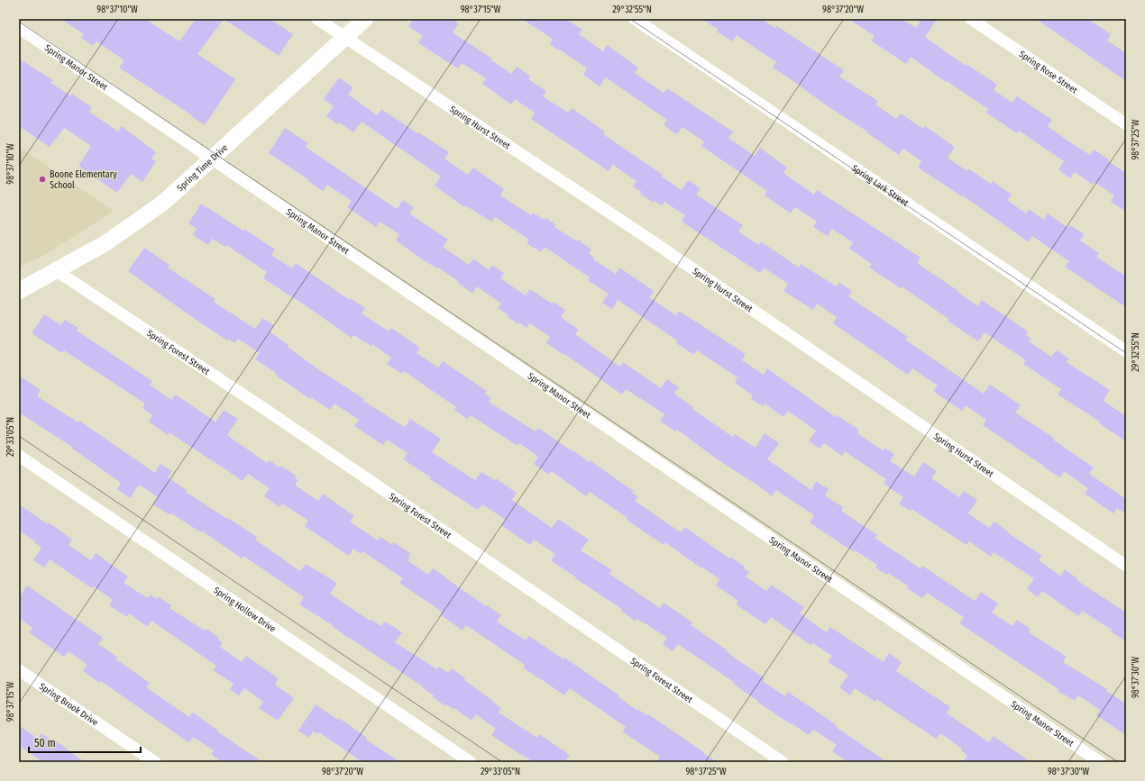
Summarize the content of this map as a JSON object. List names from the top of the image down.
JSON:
{
  "streets": {
    "street": [
      "Spring Manor Street",
      "Spring Rose Street",
      "Spring Hurst Street",
      "Spring Time Drive",
      "Spring Lark Street",
      "Spring Forest Street",
      "Spring Hollow Drive",
      "Spring Brook Drive"
    ]
  },
  "crossings": [
    ["Spring Manor Street", "Spring Time Drive"],
    ["Spring Hurst Street", "Spring Time Drive"],
    ["Spring Time Drive", "Spring Forest Street"]
  ],
  "places": ["Boone Elementary School"],
  "scale_bar": "50 m",
  "coordinates": [
    "98°37'10\"W",
    "98°37'15\"W",
    "29°32'55\"N",
    "98°37'20\"W",
    "98°37'25\"W",
    "29°33'05\"N",
    "98°37'30\"W"
  ]
}
